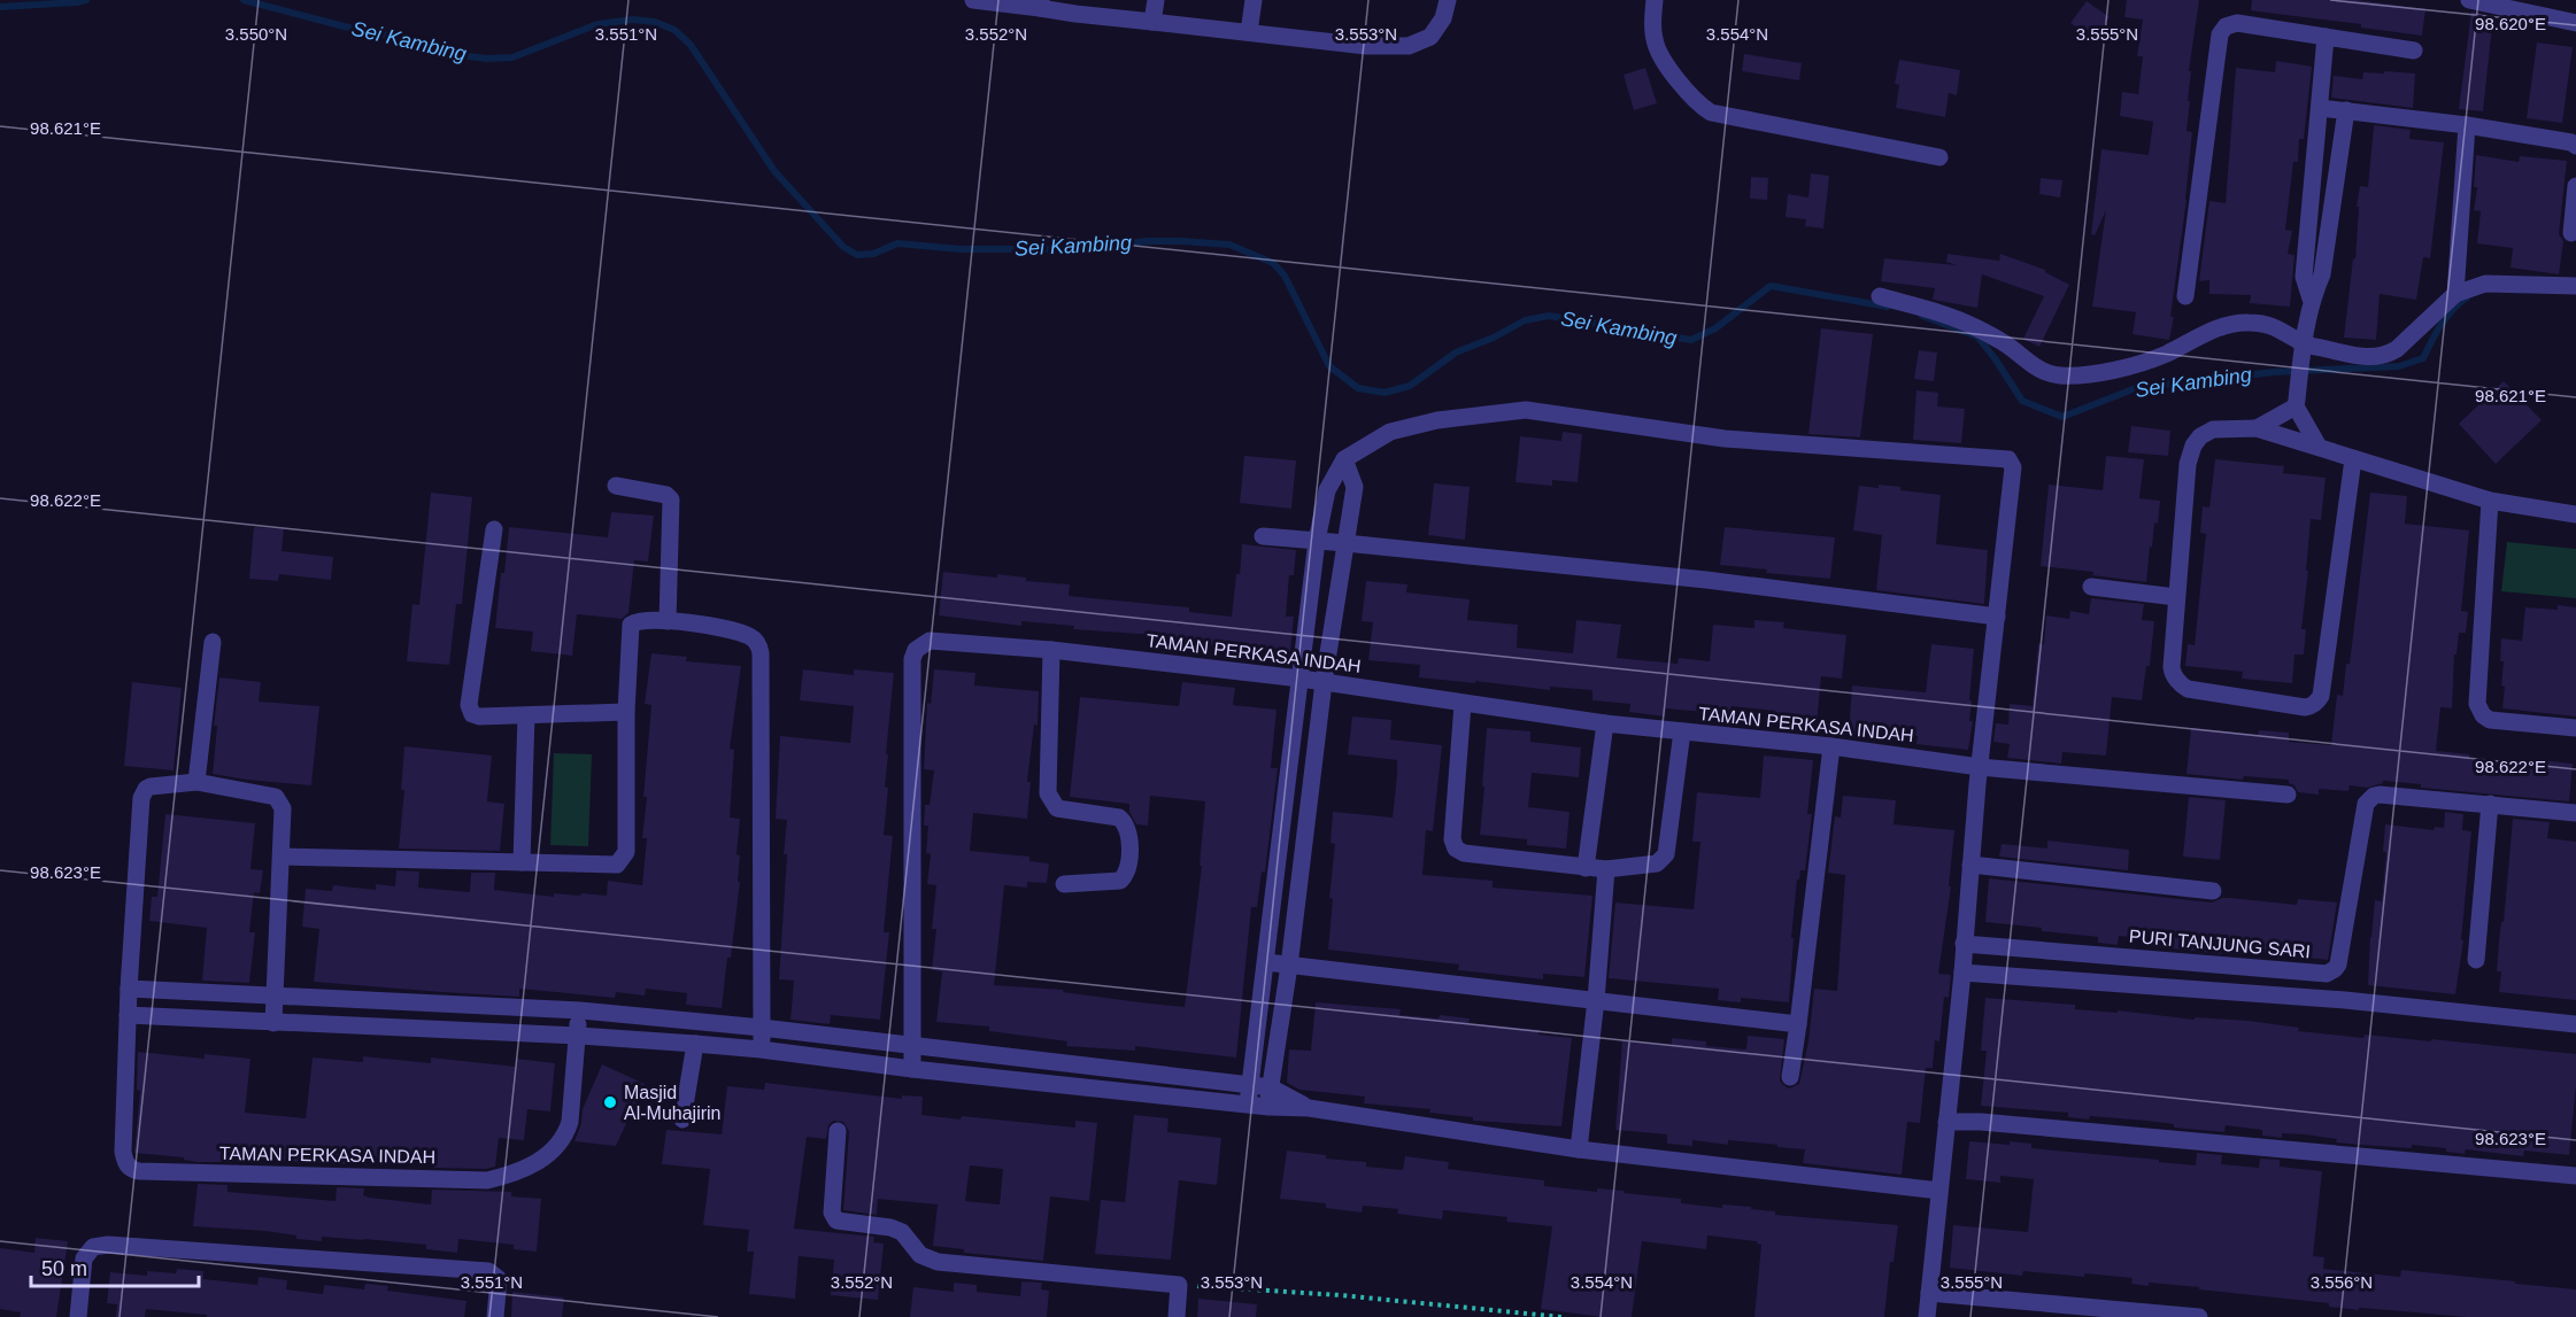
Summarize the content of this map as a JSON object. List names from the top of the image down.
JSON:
{
  "streets": {
    "street": ["TAMAN PERKASA INDAH", "PURI TANJUNG SARI"]
  },
  "water": ["Sei Kambing"],
  "places": ["Masjid Al-Muhajirin"],
  "scale_bar": "50 m",
  "coordinates": [
    "98.620°E",
    "3.550°N",
    "3.551°N",
    "3.552°N",
    "3.553°N",
    "3.554°N",
    "3.555°N",
    "98.621°E",
    "98.622°E",
    "98.623°E",
    "3.556°N"
  ]
}
